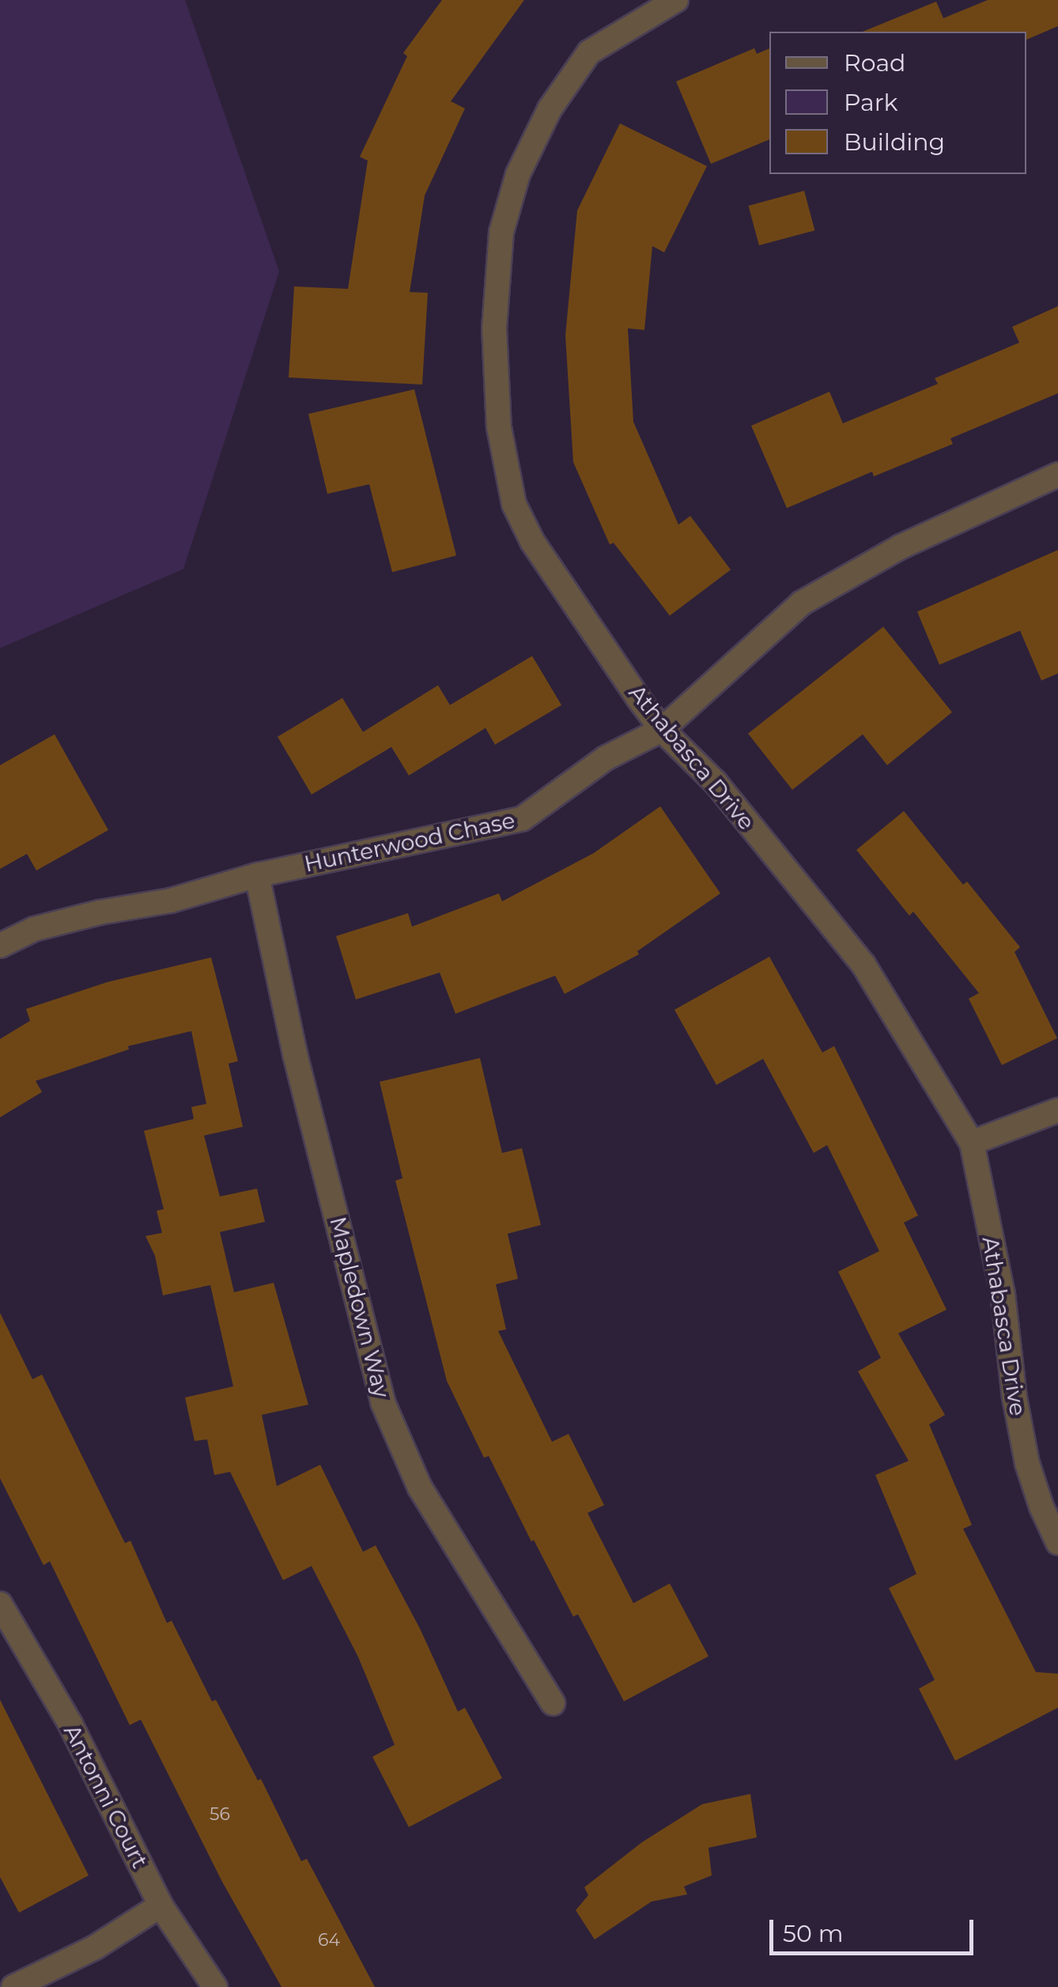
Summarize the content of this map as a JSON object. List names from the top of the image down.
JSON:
{
  "streets": {
    "street": [
      "Athabasca Drive",
      "Hunterwood Chase",
      "Mapledown Way",
      "Antonni Court"
    ]
  },
  "crossings": [
    ["Athabasca Drive", "Hunterwood Chase"],
    ["Hunterwood Chase", "Mapledown Way"]
  ],
  "house_numbers": ["56", "64"],
  "legend": ["Road", "Park", "Building"],
  "scale_bar": "50 m"
}
